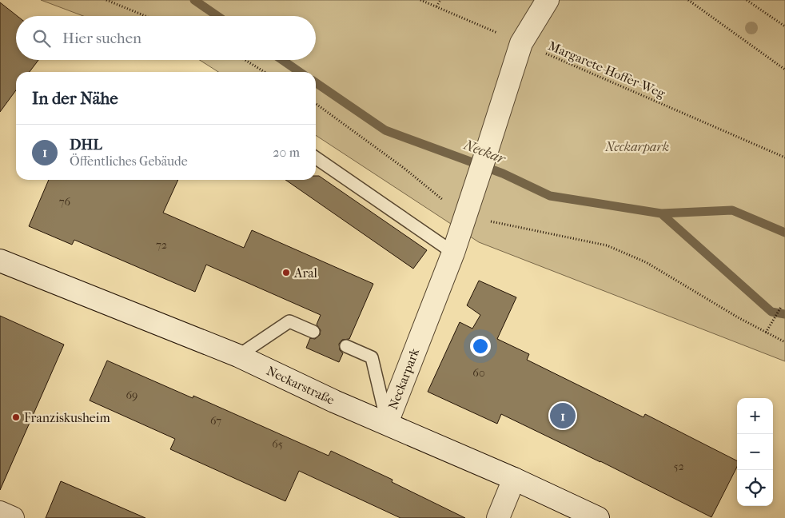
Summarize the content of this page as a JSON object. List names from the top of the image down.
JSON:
{
  "streets": {
    "main road": ["Neckarpark", "Neckarstraße"],
    "path": ["Margarete-Hoffer-Weg"]
  },
  "crossings": [
    ["Margarete-Hoffer-Weg", "Neckarpark"],
    ["Neckarpark", "Neckarstraße"]
  ],
  "water": ["Neckar"],
  "parks": ["Neckarpark"],
  "places": ["Aral", "Franziskusheim"],
  "house_numbers": [
    "76",
    "72",
    "60",
    "69",
    "67",
    "65",
    "52"
  ],
  "page": {
    "search": "Hier suchen",
    "heading": "In der Nähe",
    "list": [
      {
        "mark": "1",
        "name": "DHL",
        "note": "Öffentliches Gebäude",
        "value": "20 m"
      }
    ],
    "map_buttons": ["+", "−"],
    "pins": "1"
  }
}
